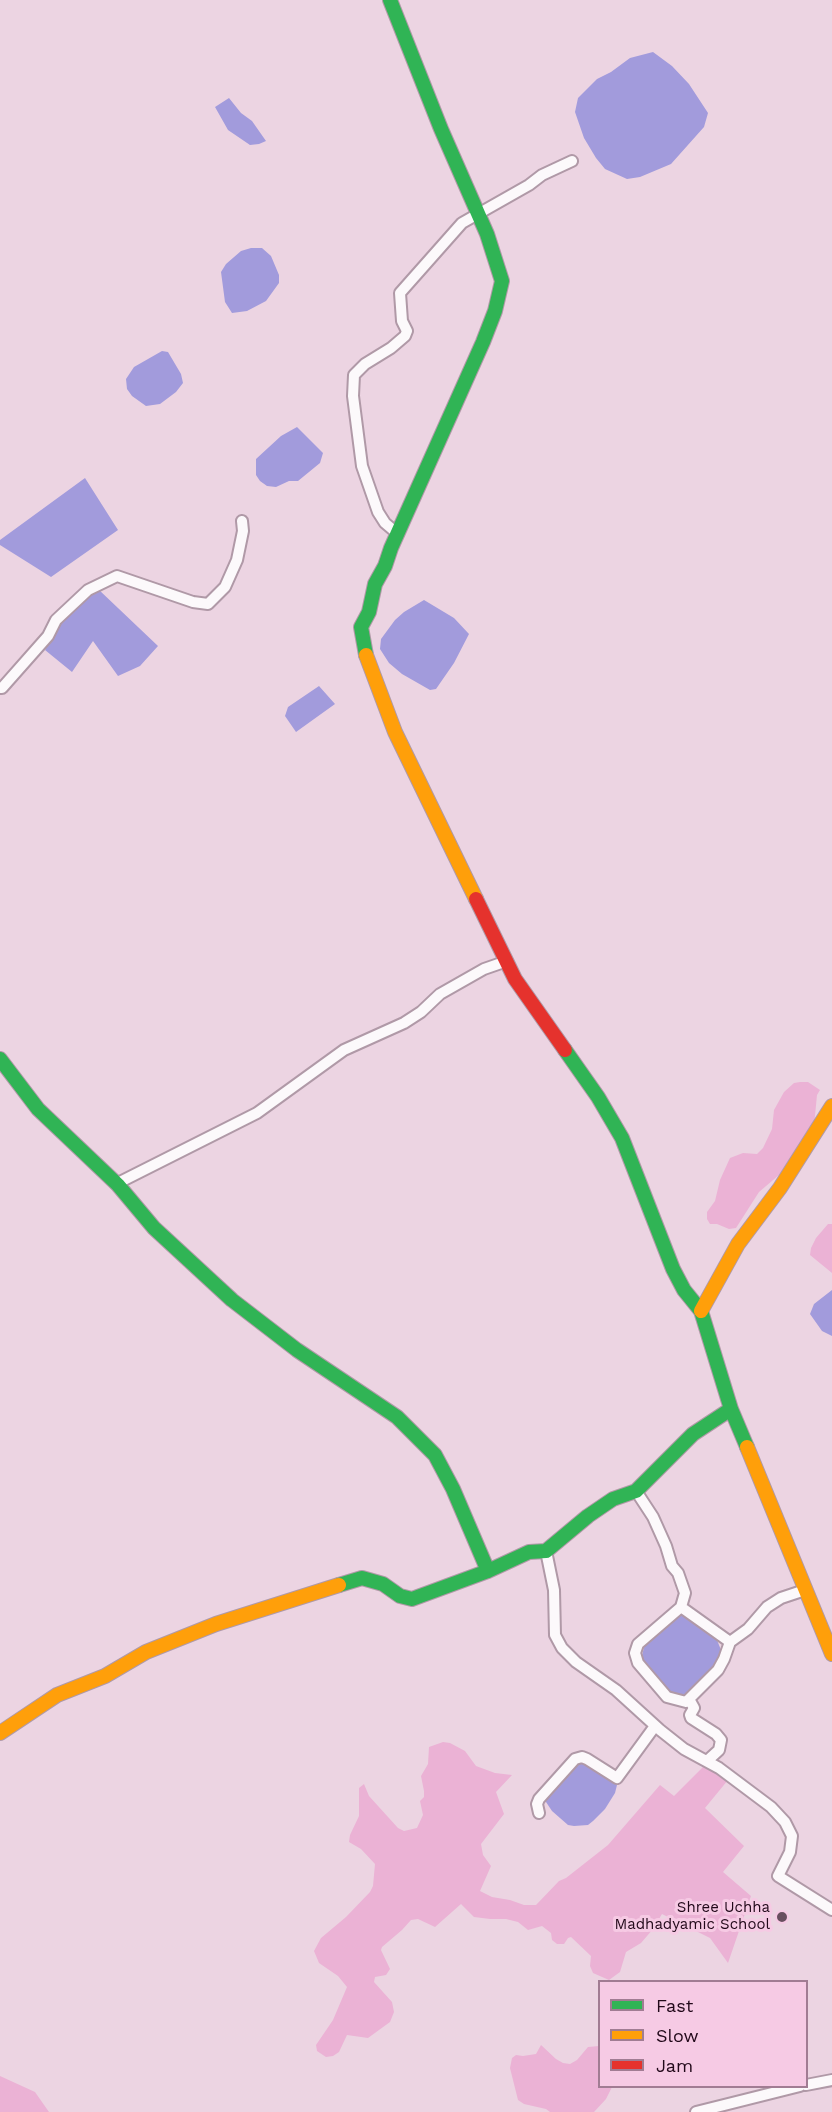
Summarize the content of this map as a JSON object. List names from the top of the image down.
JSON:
{
  "places": ["Shree Uchha Madhadyamic School"],
  "legend": ["Fast", "Slow", "Jam"]
}
